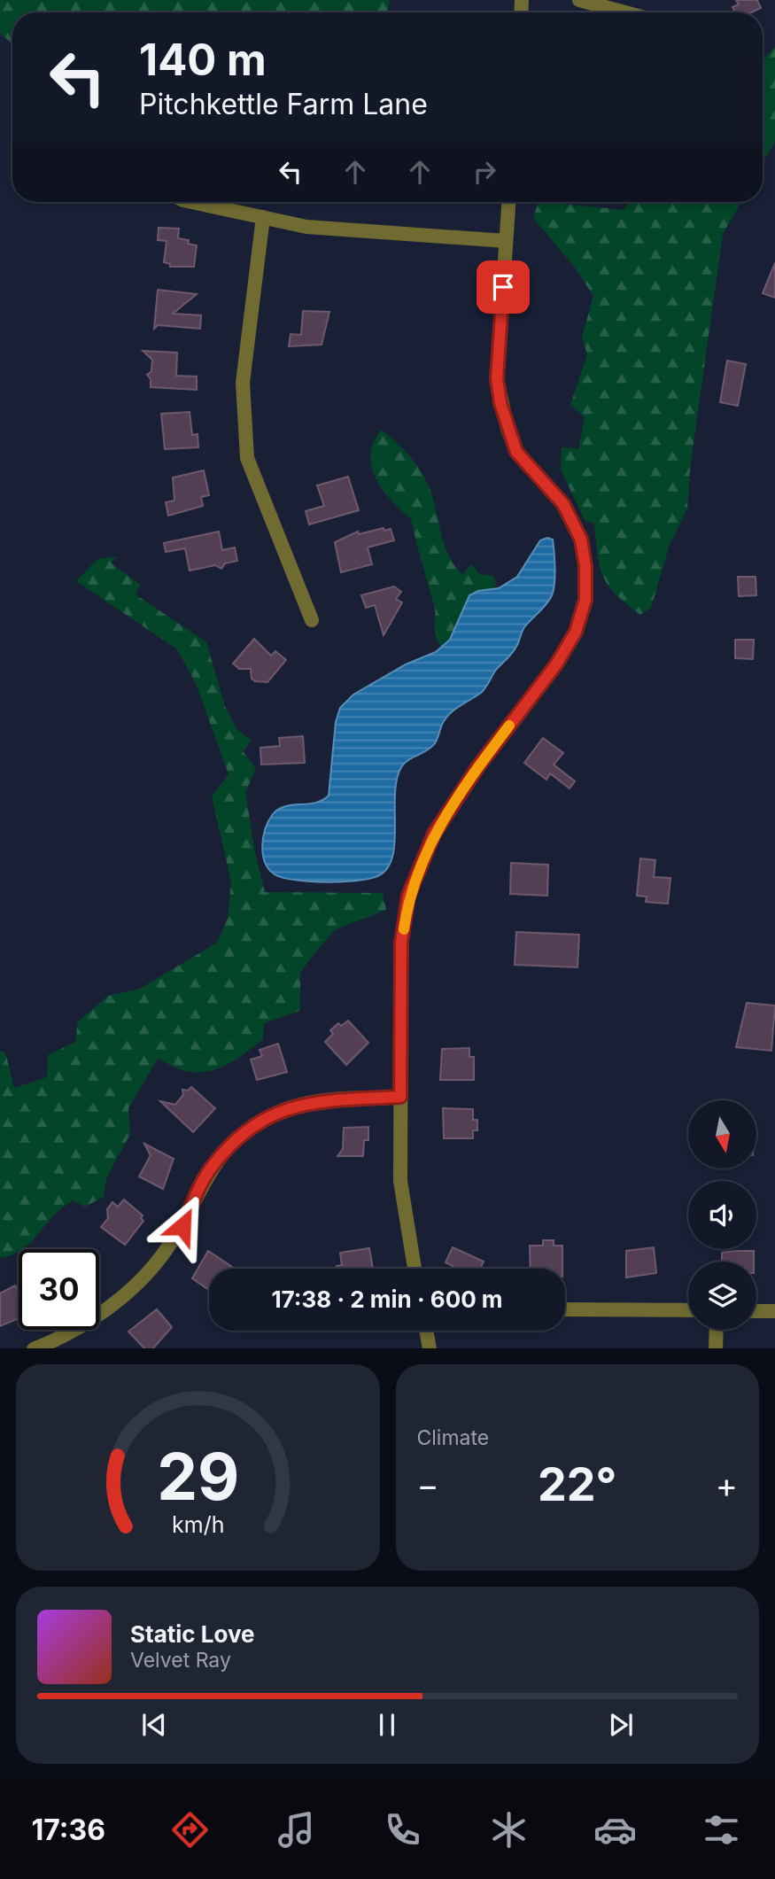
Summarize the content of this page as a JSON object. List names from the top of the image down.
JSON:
{
  "north": "bottom",
  "page": {
    "turn": ["140 m", "Pitchkettle Farm Lane"],
    "limit": "30",
    "trip": "17:38 · 2 min · 600 m",
    "tile": "Climate",
    "heat": ["−", "22°", "+"],
    "song": ["Static Love", "Velvet Ray"],
    "tabs": "17:36",
    "gauge": ["29", "km/h"]
  }
}
